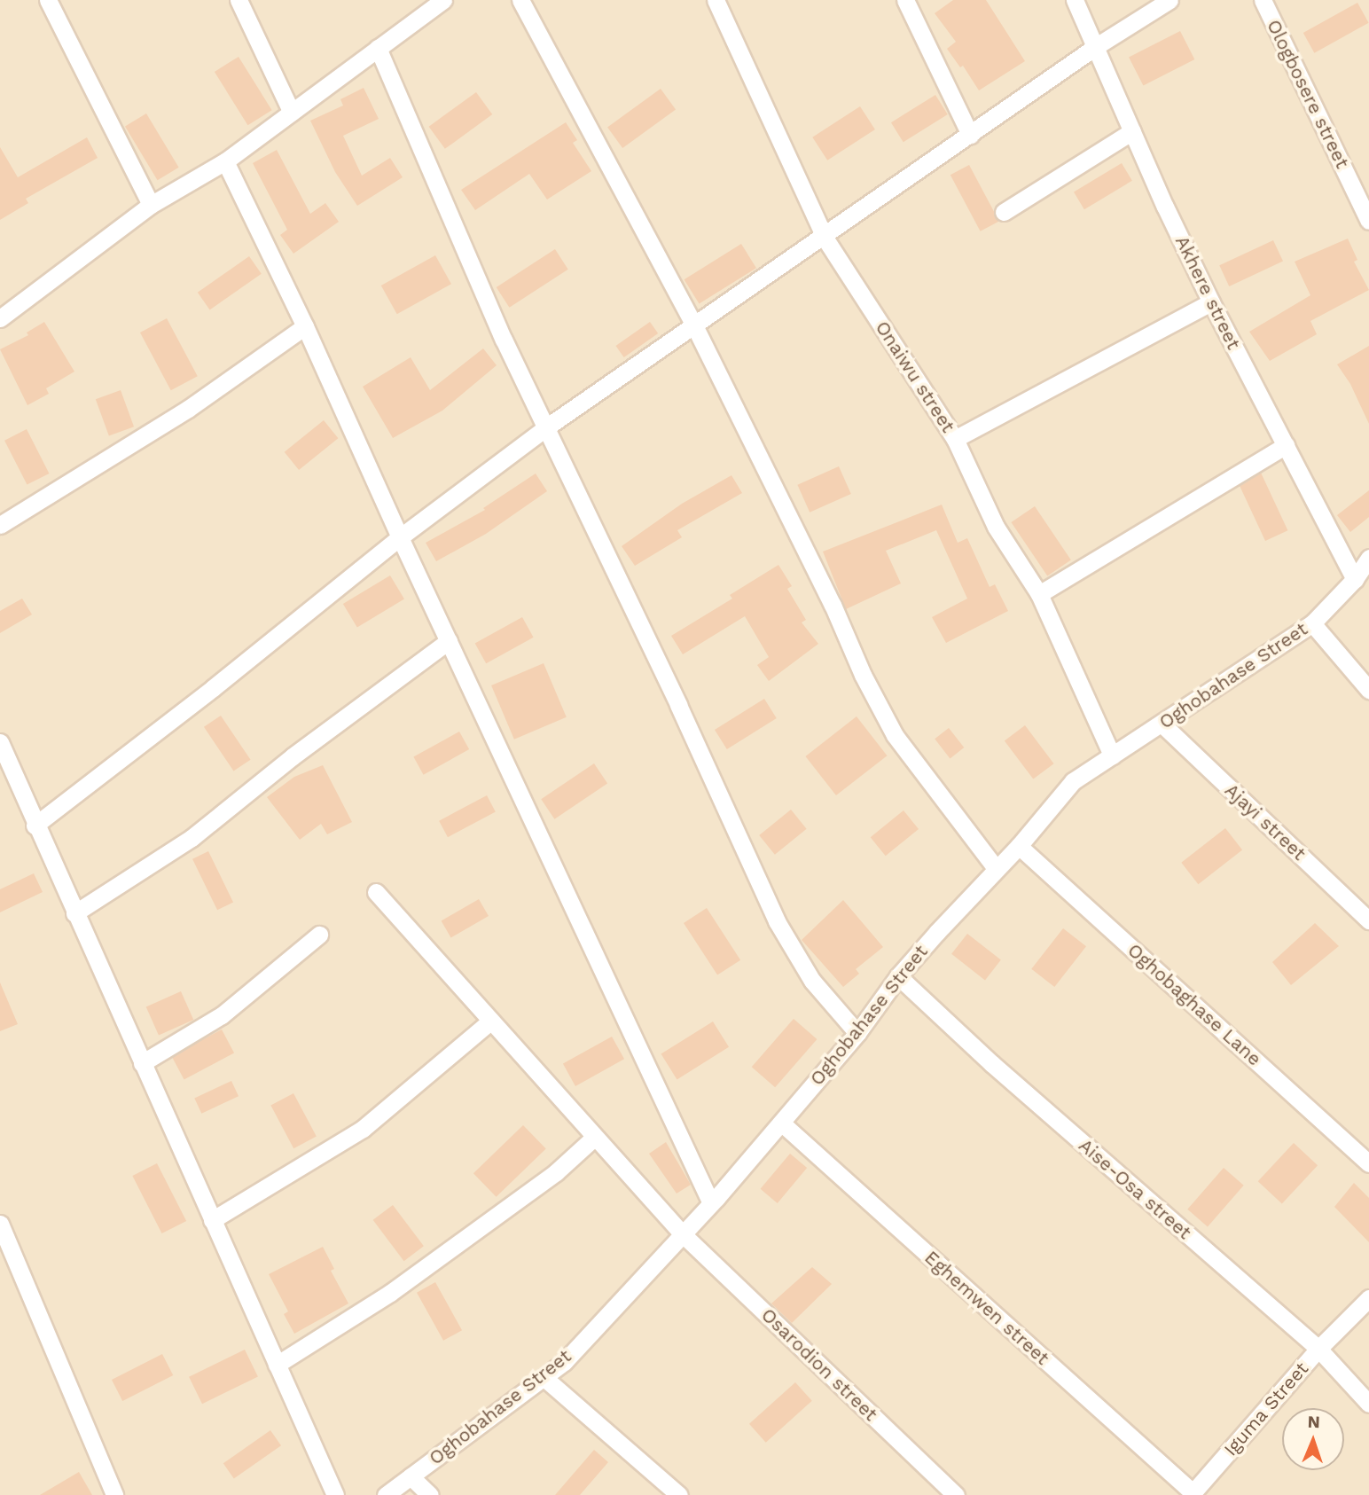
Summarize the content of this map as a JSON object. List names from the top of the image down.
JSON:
{
  "streets": {
    "street": [
      "Ologbosere street",
      "Akhere street",
      "Onaiwu street",
      "Oghobahase Street",
      "Ajayi street",
      "Oghobaghase Lane",
      "Aise-Osa street",
      "Eghemwen street",
      "Osarodion street",
      "Iguma Street"
    ]
  },
  "crossings": [
    ["Akhere street", "Oghobahase Street"],
    ["Onaiwu street", "Oghobahase Street"],
    ["Oghobahase Street", "Ajayi street"],
    ["Oghobahase Street", "Oghobaghase Lane"],
    ["Oghobahase Street", "Aise-Osa street"],
    ["Oghobahase Street", "Eghemwen street"],
    ["Oghobahase Street", "Osarodion street"],
    ["Aise-Osa street", "Iguma Street"],
    ["Eghemwen street", "Iguma Street"]
  ],
  "north": "top"
}
